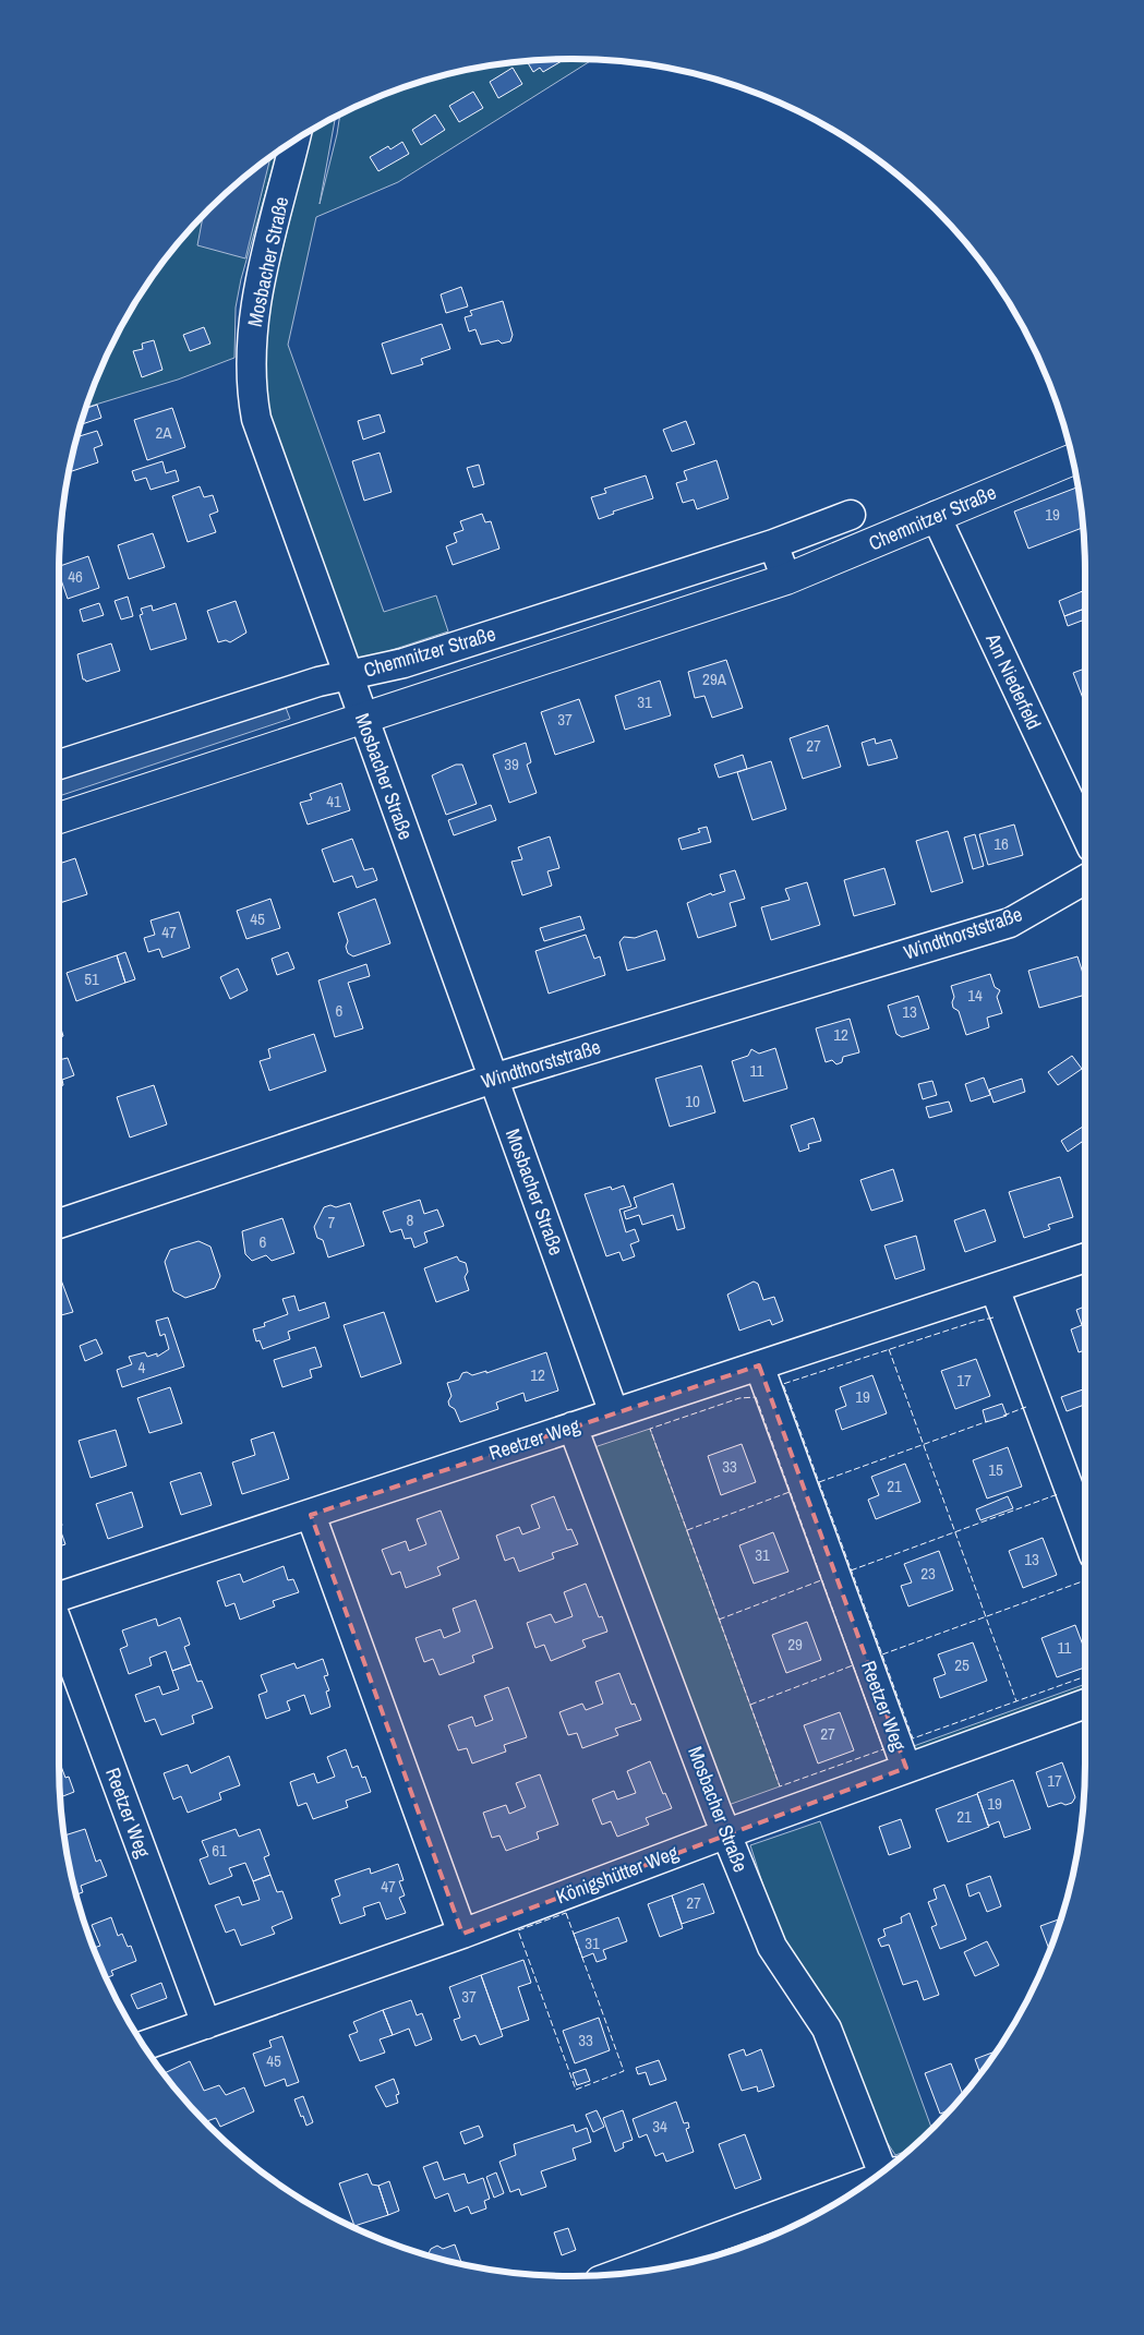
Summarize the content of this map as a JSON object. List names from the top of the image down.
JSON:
{
  "streets": {
    "main road": ["Chemnitzer Straße"],
    "street": [
      "Mosbacher Straße",
      "Am Niederfeld",
      "Windthorststraße",
      "Reetzer Weg",
      "Königshütter Weg"
    ]
  },
  "crossings": [
    ["Mosbacher Straße", "Chemnitzer Straße"],
    ["Mosbacher Straße", "Windthorststraße"],
    ["Mosbacher Straße", "Reetzer Weg"],
    ["Mosbacher Straße", "Königshütter Weg"],
    ["Chemnitzer Straße", "Am Niederfeld"],
    ["Reetzer Weg", "Königshütter Weg"]
  ],
  "house_numbers": [
    "2A",
    "19",
    "46",
    "29A",
    "31",
    "37",
    "27",
    "39",
    "41",
    "16",
    "45",
    "47",
    "51",
    "14",
    "6",
    "13",
    "12",
    "11",
    "10",
    "8",
    "7",
    "6",
    "4",
    "12",
    "17",
    "19",
    "33",
    "15",
    "21",
    "31",
    "13",
    "23",
    "29",
    "11",
    "25",
    "27",
    "17",
    "19",
    "21",
    "61",
    "47",
    "27",
    "31",
    "37",
    "33",
    "45",
    "34"
  ]
}
